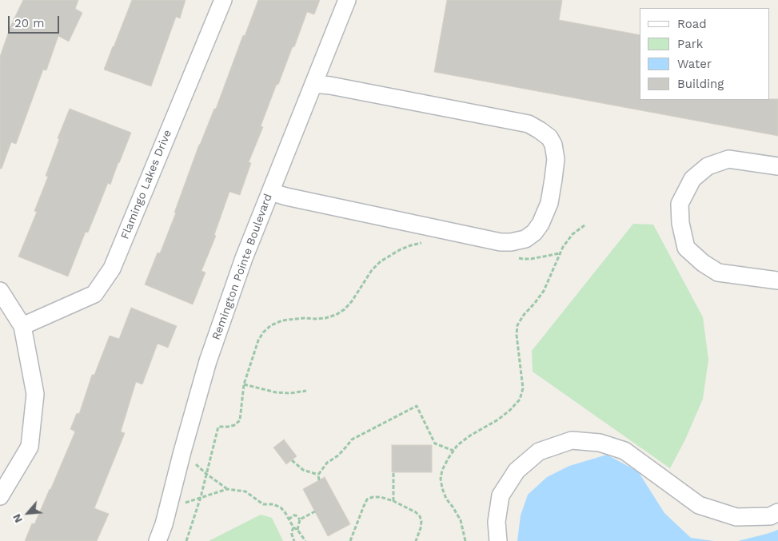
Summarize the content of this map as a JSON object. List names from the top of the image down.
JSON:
{
  "streets": {
    "street": ["Flamingo Lakes Drive", "Remington Pointe Boulevard"]
  },
  "legend": [
    "Road",
    "Park",
    "Water",
    "Building"
  ],
  "scale_bar": "20 m",
  "north": "bottom left"
}
